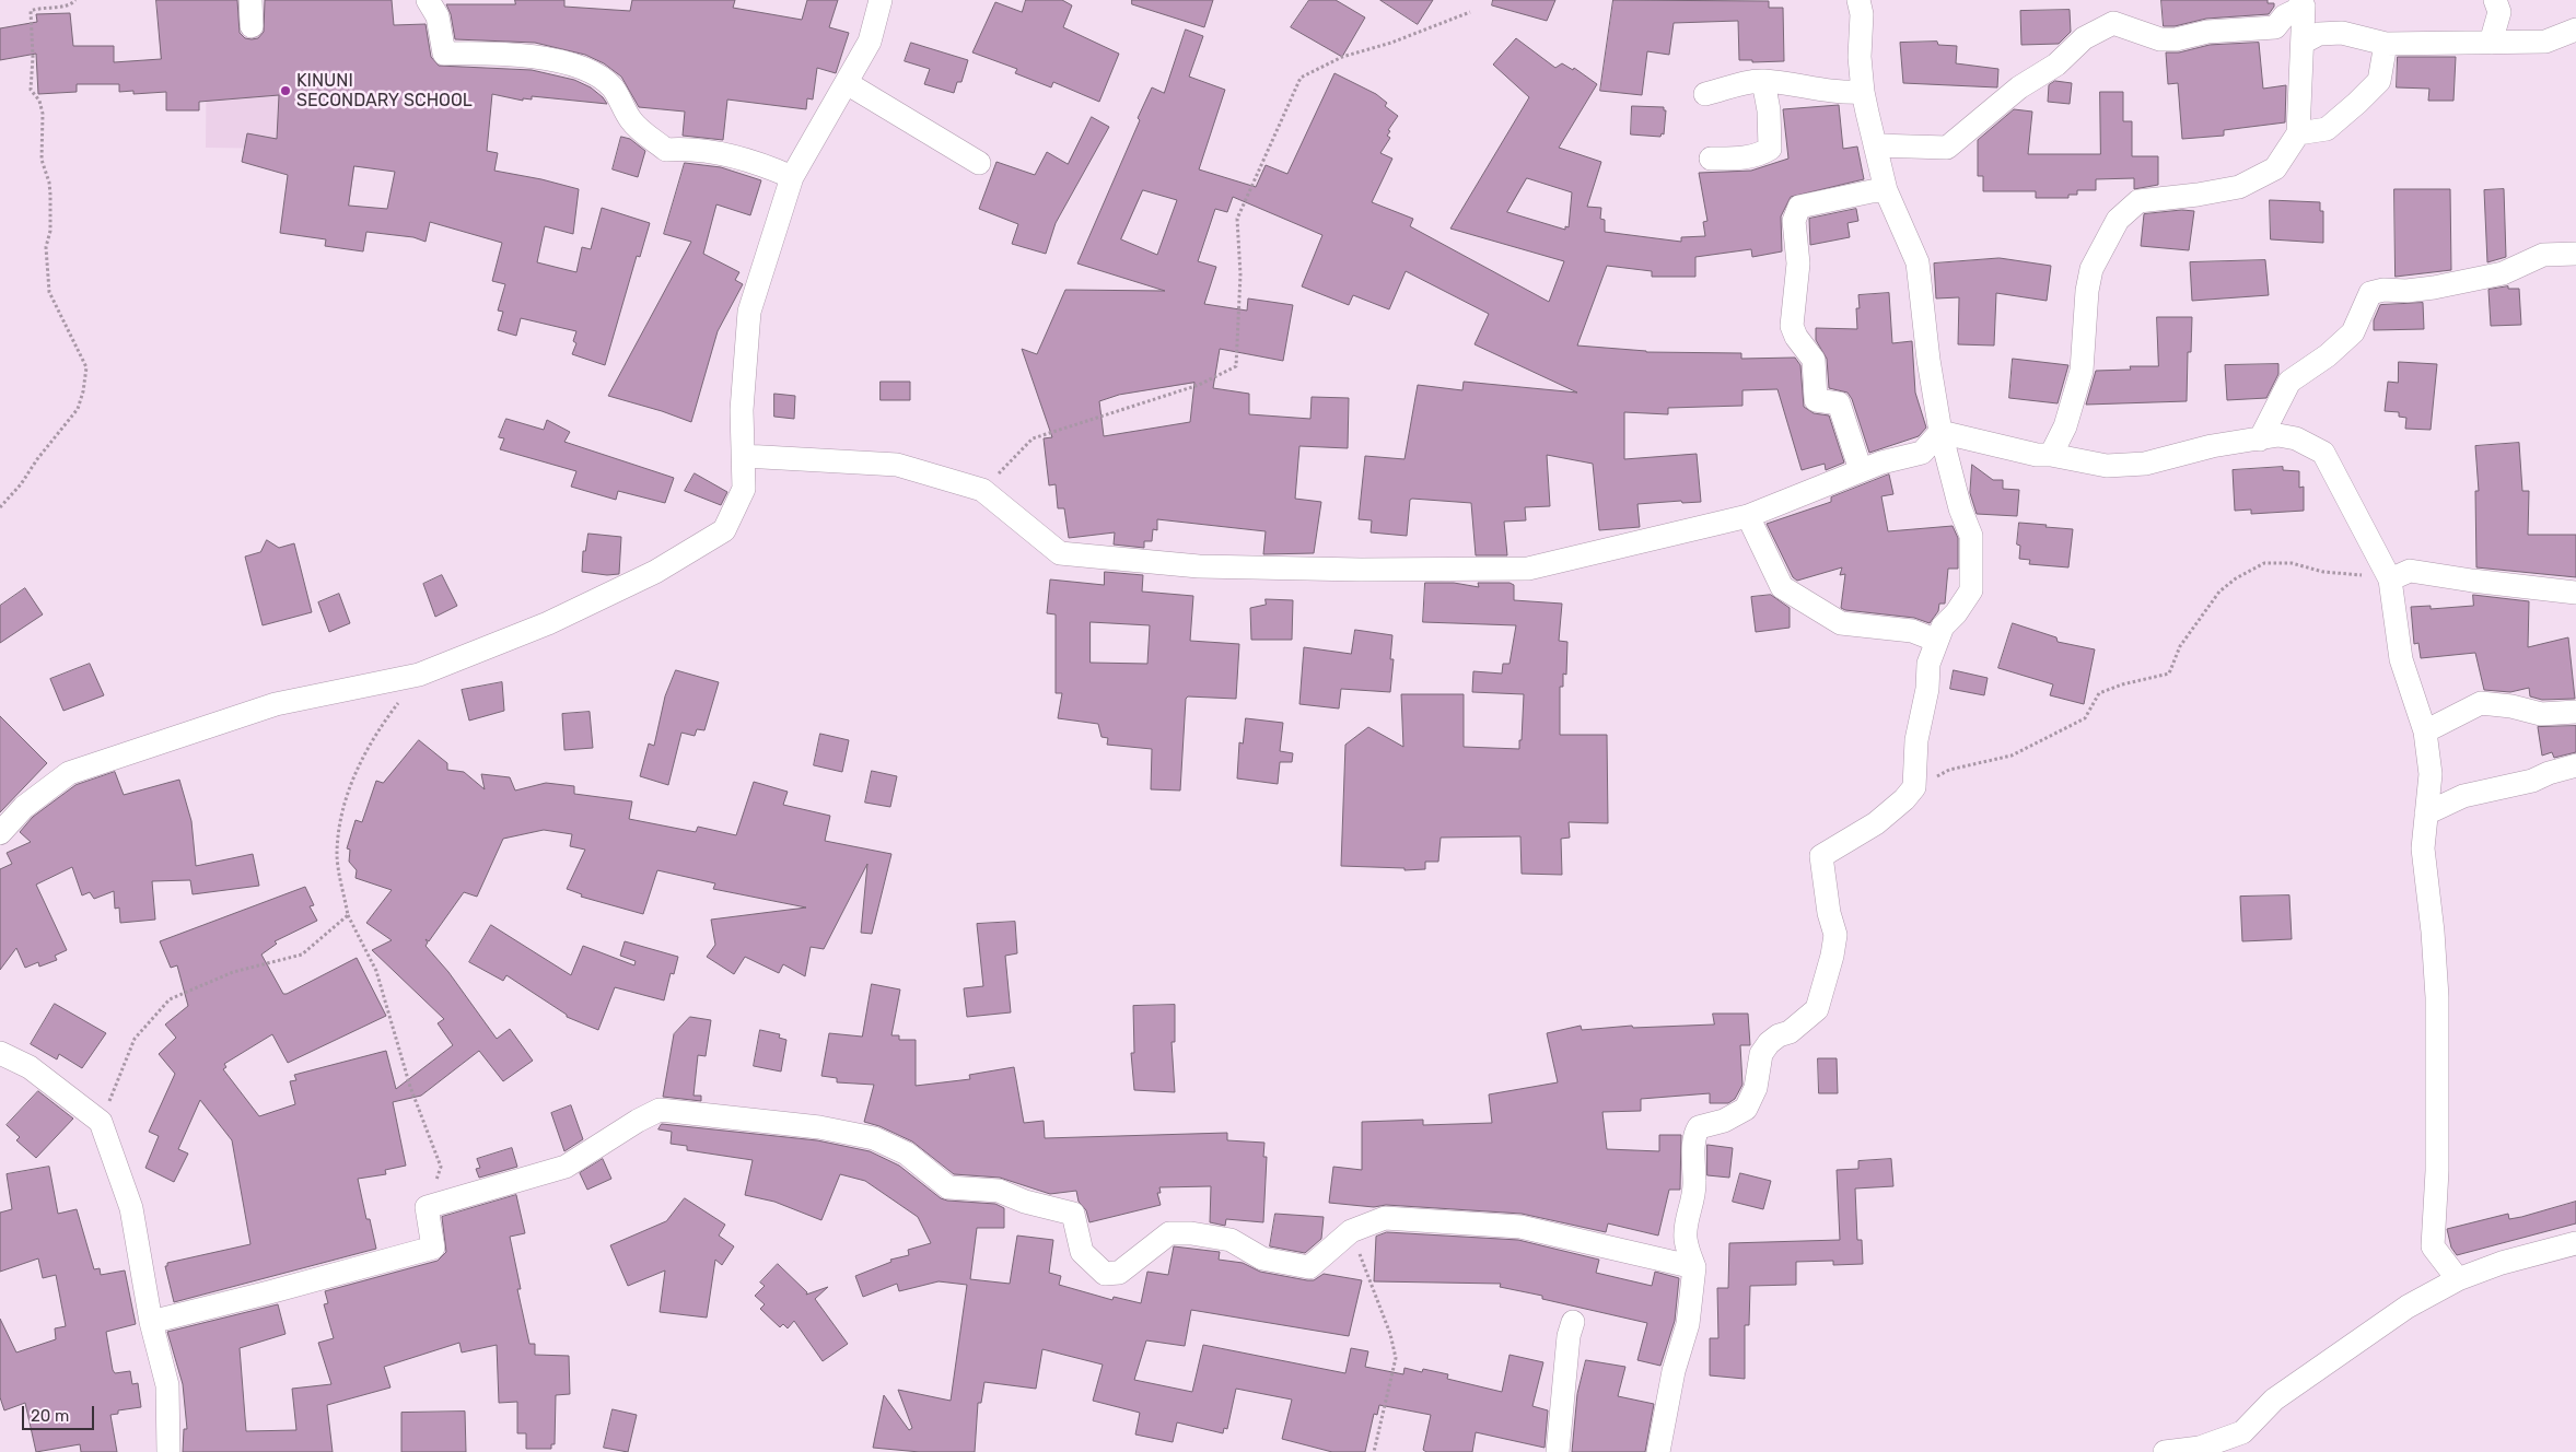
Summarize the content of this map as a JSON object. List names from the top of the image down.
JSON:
{
  "places": ["KINUNI SECONDARY SCHOOL"],
  "scale_bar": "20 m"
}
